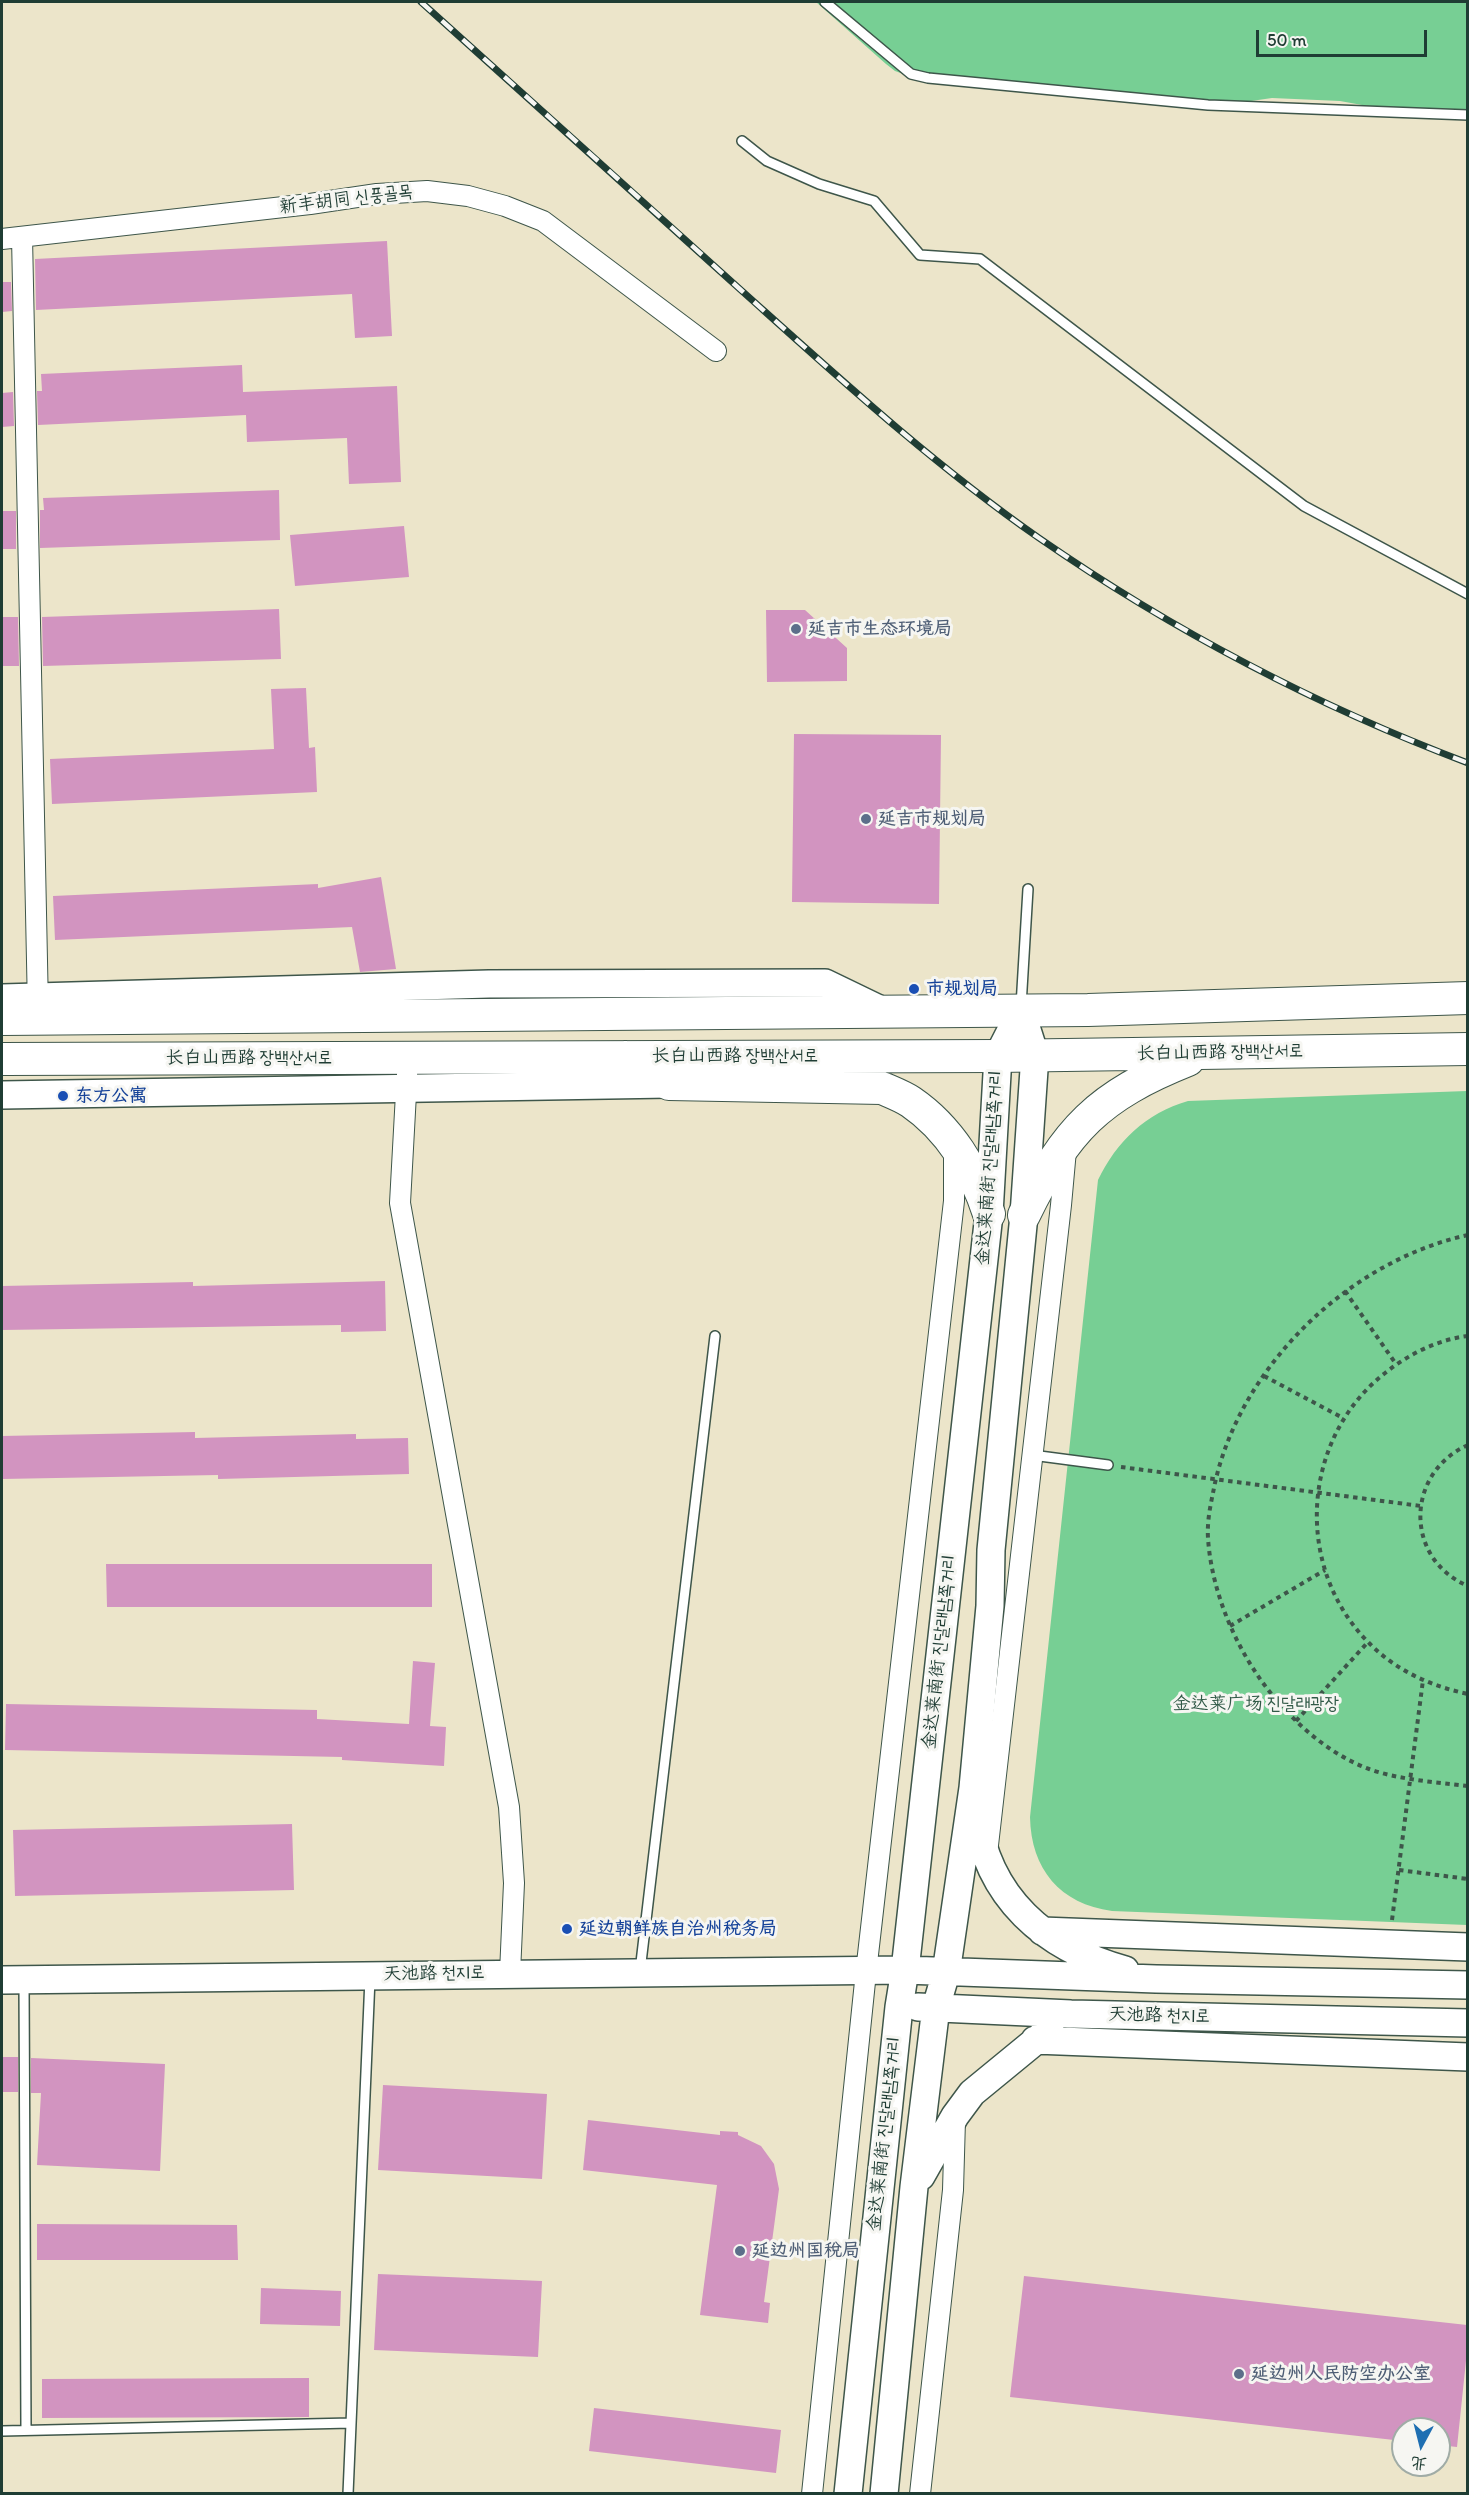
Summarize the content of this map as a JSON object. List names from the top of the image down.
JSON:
{
  "streets": {
    "main road": ["长白山西路 장백산서로", "金达莱南街 진달래남쪽거리", "天池路 천지로"],
    "street": ["新丰胡同 신풍골목"]
  },
  "crossings": [
    ["长白山西路 장백산서로", "金达莱南街 진달래남쪽거리"],
    ["金达莱南街 진달래남쪽거리", "天池路 천지로"]
  ],
  "parks": ["金达莱广场 진달래광장"],
  "places": [
    "延吉市生态环境局",
    "延吉市规划局",
    "市规划局",
    "东方公寓",
    "延边朝鲜族自治州税务局",
    "延边州国税局",
    "延边州人民防空办公室"
  ],
  "scale_bar": "50 m",
  "north": "bottom"
}
